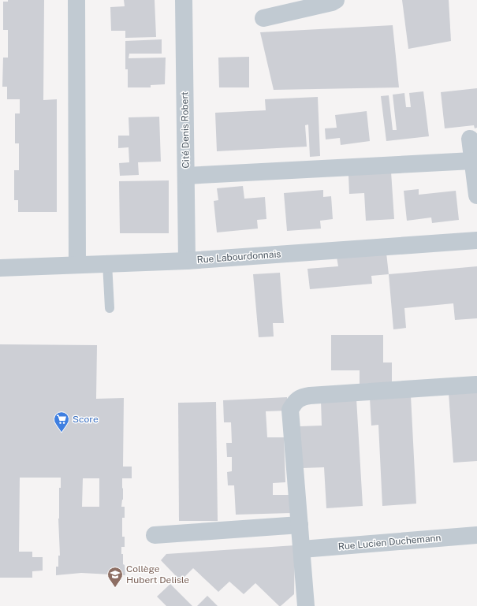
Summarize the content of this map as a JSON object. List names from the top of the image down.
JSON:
{
  "streets": {
    "street": ["Cité Denis Robert", "Rue Labourdonnais", "Rue Lucien Duchemann"]
  },
  "crossings": [
    ["Cité Denis Robert", "Rue Labourdonnais"]
  ],
  "places": {
    "supermarket": ["Score"],
    "school or university": ["Collège Hubert Delisle"]
  }
}
